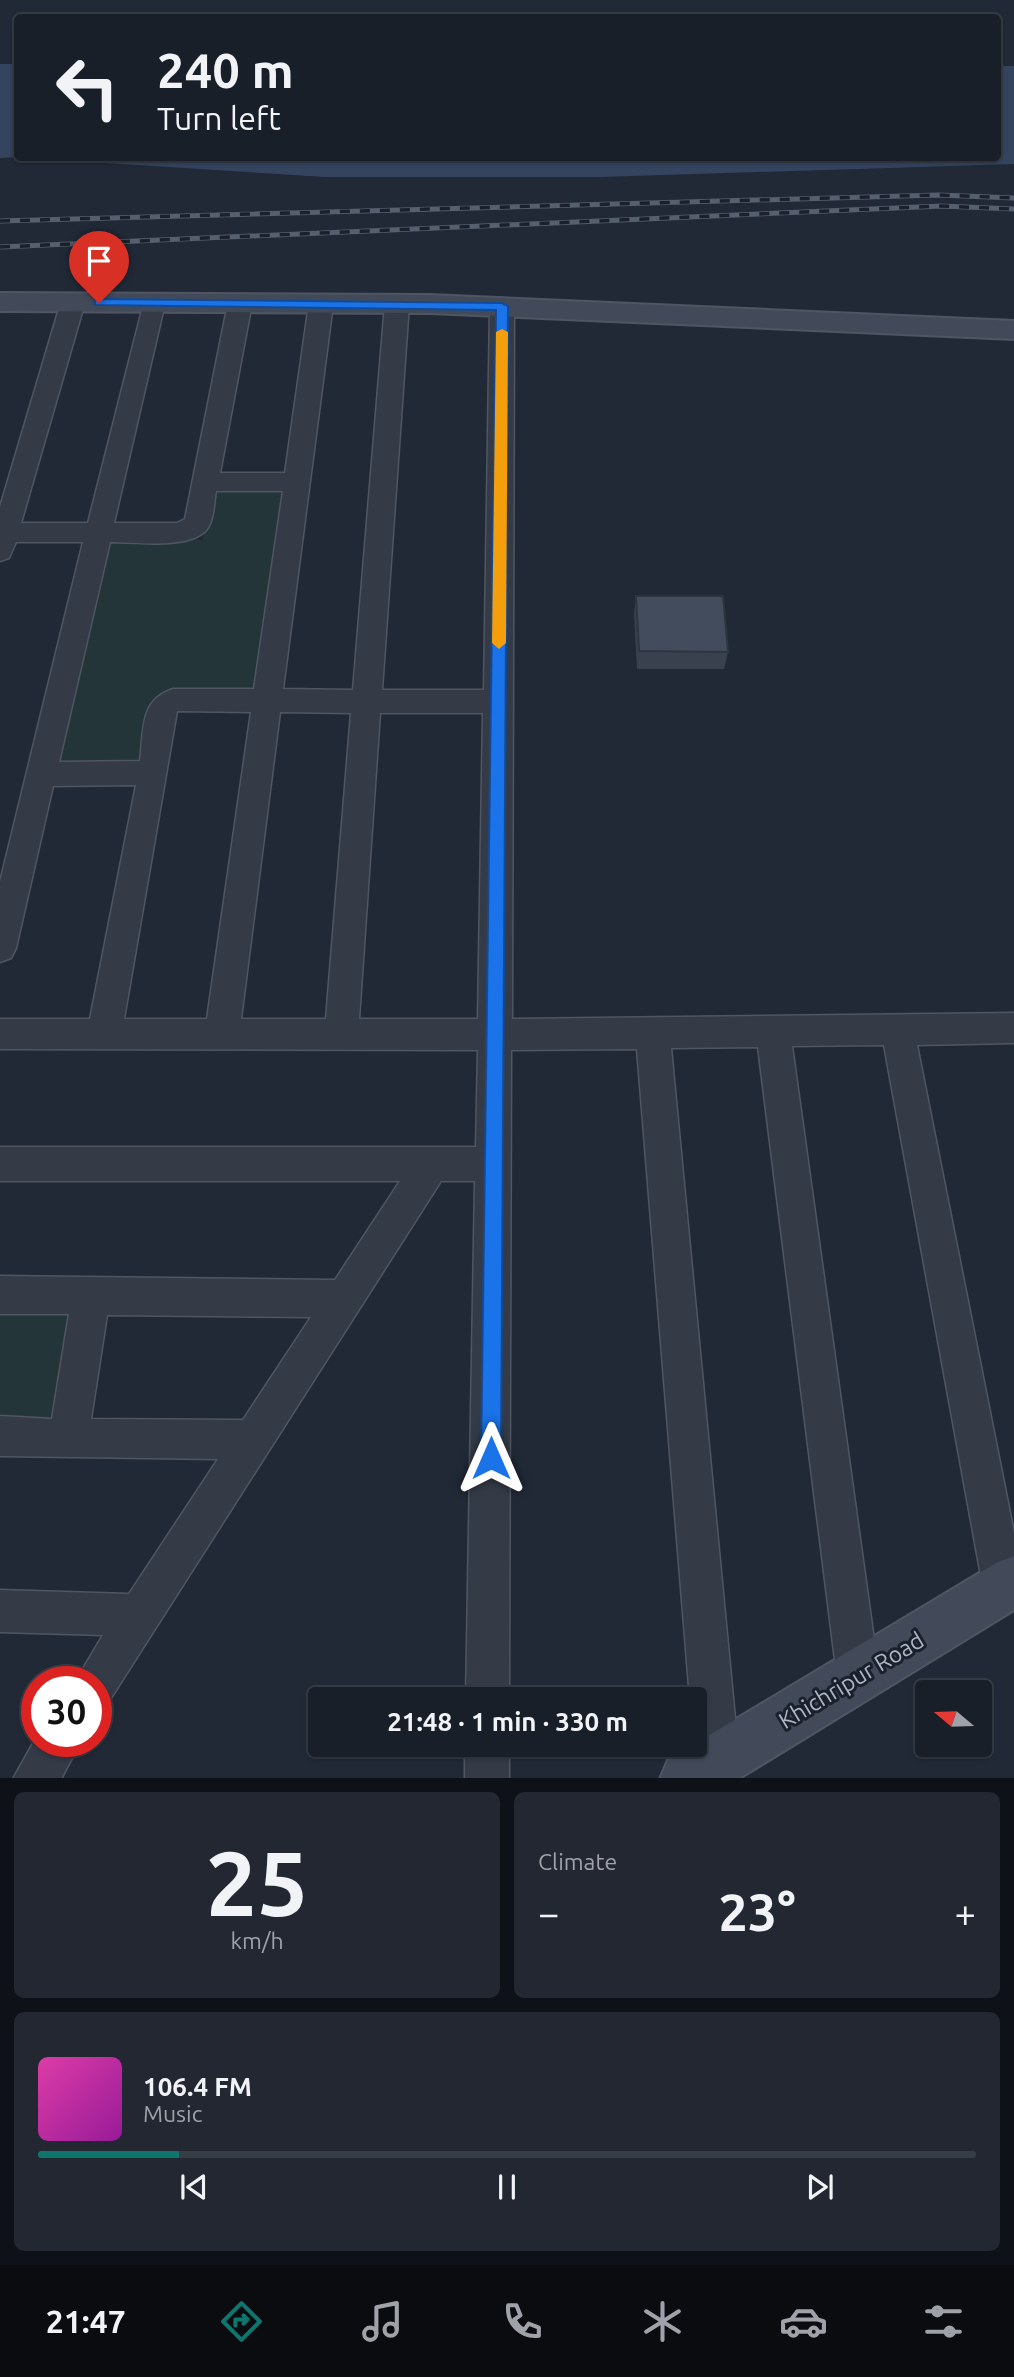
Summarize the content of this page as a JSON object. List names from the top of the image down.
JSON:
{
  "streets": {
    "street": ["Khichripur Road"]
  },
  "north": "left",
  "page": {
    "turn": ["240 m", "Turn left"],
    "limit": "30",
    "trip": "21:48 · 1 min · 330 m",
    "tile": [
      ["25", "km/h"],
      "Climate"
    ],
    "heat": ["−", "23°", "+"],
    "song": ["106.4 FM", "Music"],
    "tabs": "21:47"
  }
}
